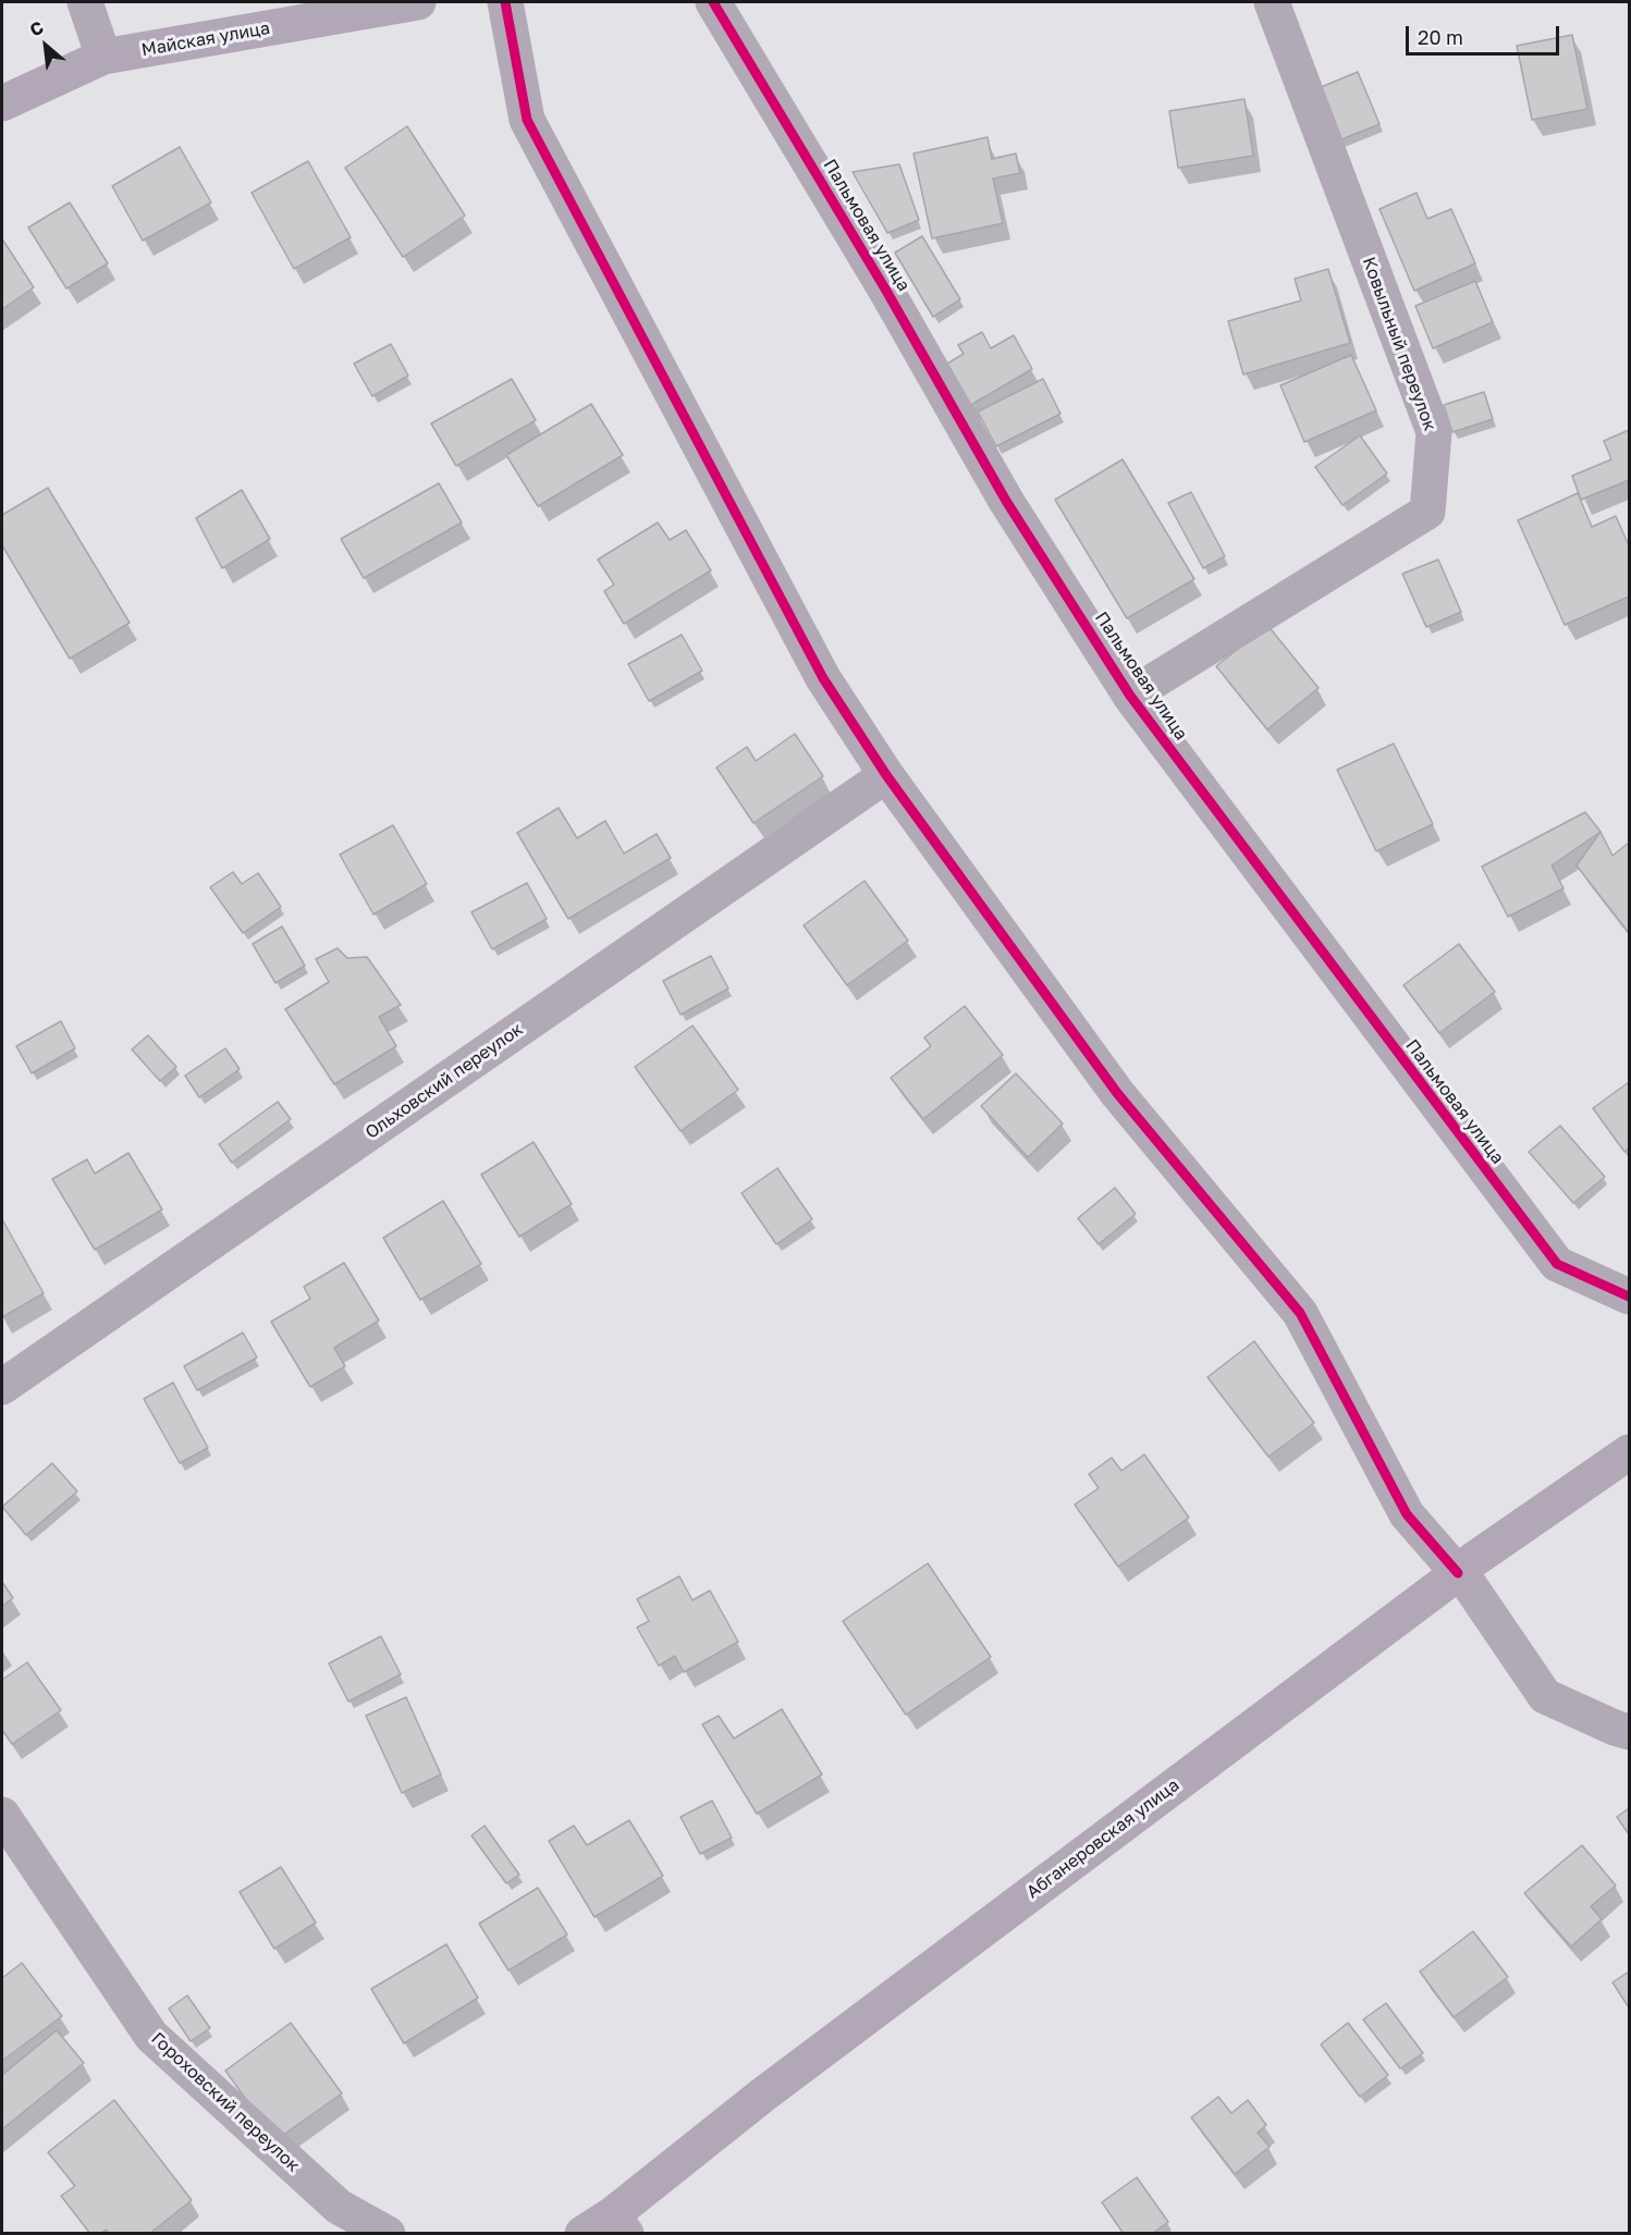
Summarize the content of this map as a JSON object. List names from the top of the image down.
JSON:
{
  "streets": {
    "street": [
      "Майская улица",
      "Пальмовая улица",
      "Ковыльный переулок",
      "Ольховский переулок",
      "Абганеровская улица",
      "Гороховский переулок"
    ]
  },
  "crossings": [
    ["Пальмовая улица", "Ковыльный переулок"]
  ],
  "scale_bar": "20 m",
  "north": "top left"
}
